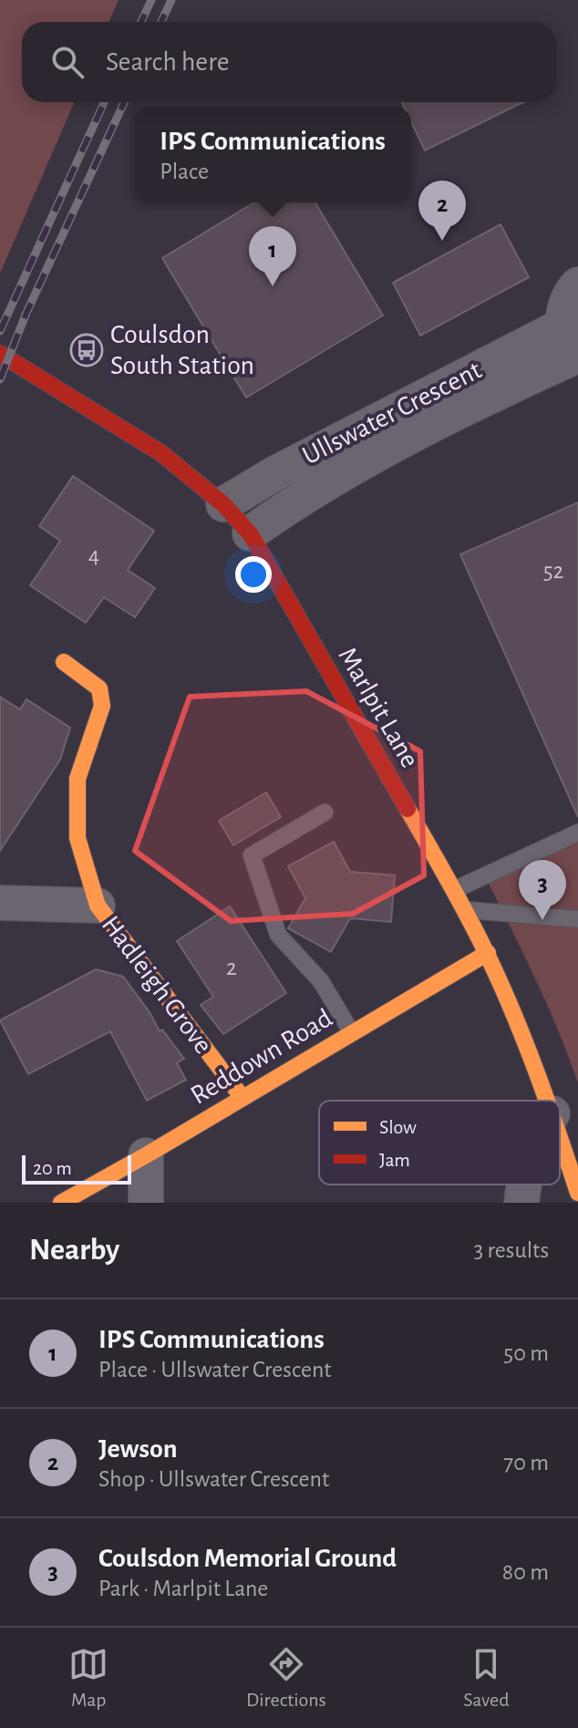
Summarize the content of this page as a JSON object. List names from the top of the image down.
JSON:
{
  "streets": {
    "main road": ["Marlpit Lane", "Hadleigh Grove", "Reddown Road"],
    "street": ["Ullswater Crescent"]
  },
  "crossings": [
    ["Ullswater Crescent", "Marlpit Lane"],
    ["Marlpit Lane", "Reddown Road"],
    ["Hadleigh Grove", "Reddown Road"]
  ],
  "places": {
    "bus stop": ["Coulsdon South Station"]
  },
  "house_numbers": ["4", "52", "2"],
  "legend": ["Slow", "Jam"],
  "scale_bar": "20 m",
  "page": {
    "search": "Search here",
    "popup": ["IPS Communications", "Place"],
    "pins": ["2", "1", "3"],
    "scale": "20 m",
    "heading": ["Nearby", "3 results"],
    "list": [
      {
        "mark": "1",
        "name": "IPS Communications",
        "note": "Place · Ullswater Crescent",
        "value": "50 m"
      },
      {
        "mark": "2",
        "name": "Jewson",
        "note": "Shop · Ullswater Crescent",
        "value": "70 m"
      },
      {
        "mark": "3",
        "name": "Coulsdon Memorial Ground",
        "note": "Park · Marlpit Lane",
        "value": "80 m"
      }
    ],
    "nav": ["Map", "Directions", "Saved"]
  }
}
